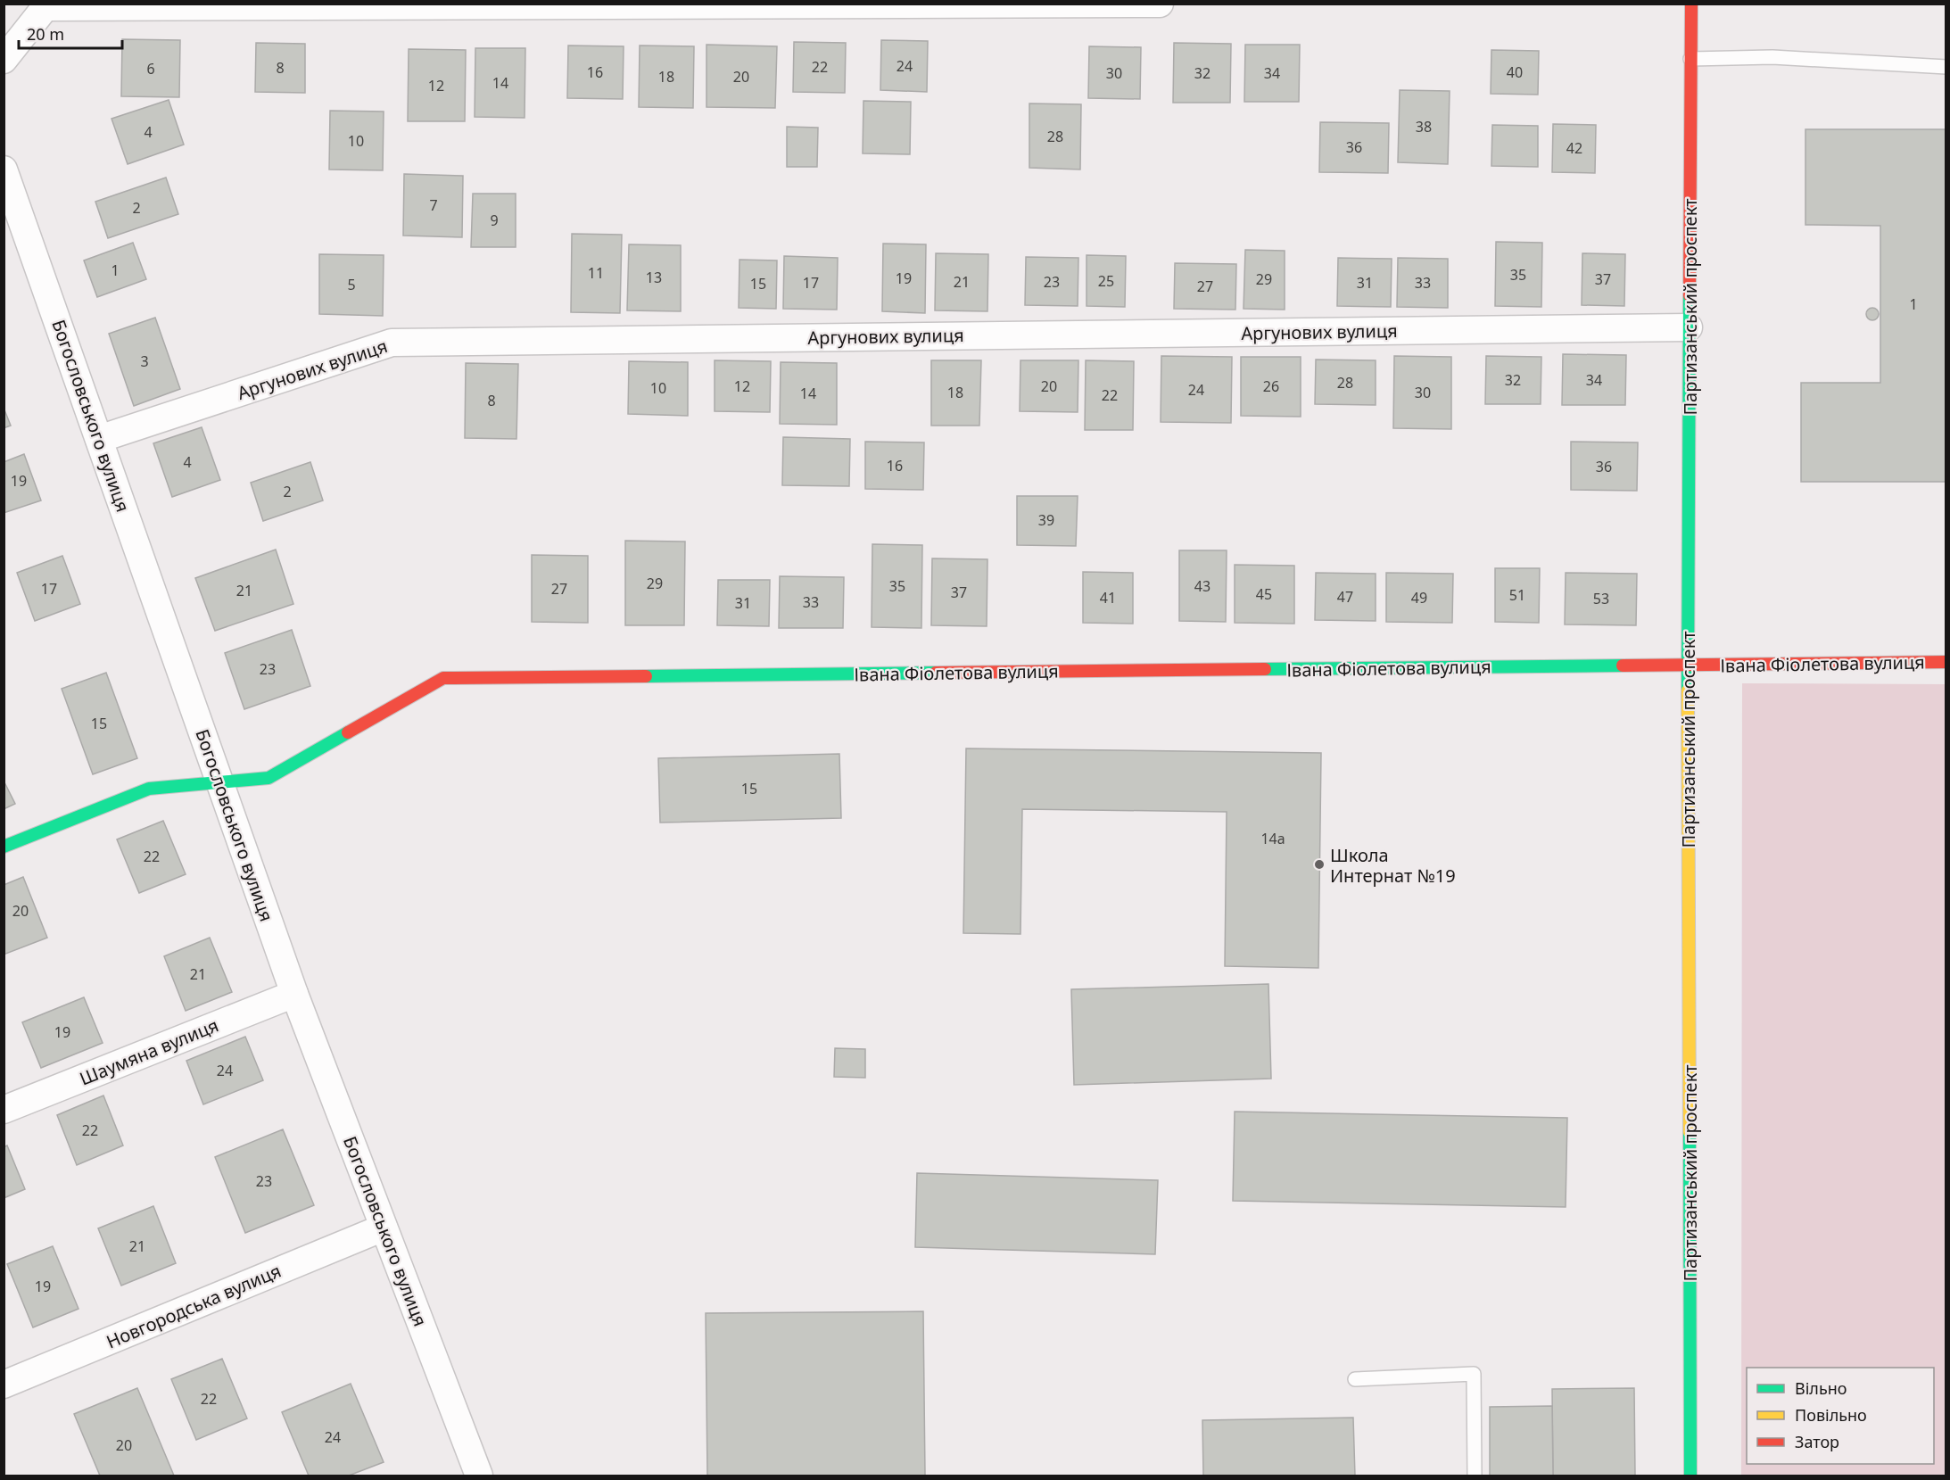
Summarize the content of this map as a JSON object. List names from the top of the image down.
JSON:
{
  "streets": {
    "street": [
      "Партизанський проспект",
      "Аргунових вулиця",
      "Богословського вулиця",
      "Івана Фіолетова вулиця",
      "Шаумяна вулиця",
      "Новгородська вулиця"
    ]
  },
  "crossings": [
    ["Партизанський проспект", "Аргунових вулиця"],
    ["Партизанський проспект", "Івана Фіолетова вулиця"],
    ["Аргунових вулиця", "Богословського вулиця"],
    ["Богословського вулиця", "Івана Фіолетова вулиця"],
    ["Богословського вулиця", "Шаумяна вулиця"],
    ["Богословського вулиця", "Новгородська вулиця"]
  ],
  "places": ["Школа Интернат №19"],
  "house_numbers": [
    "24",
    "22",
    "8",
    "6",
    "16",
    "40",
    "30",
    "32",
    "34",
    "18",
    "20",
    "14",
    "12",
    "38",
    "4",
    "28",
    "10",
    "36",
    "42",
    "7",
    "2",
    "9",
    "1",
    "11",
    "35",
    "13",
    "19",
    "29",
    "37",
    "25",
    "21",
    "23",
    "17",
    "31",
    "33",
    "15",
    "5",
    "27",
    "1",
    "3",
    "32",
    "34",
    "28",
    "12",
    "20",
    "26",
    "10",
    "24",
    "18",
    "30",
    "14",
    "22",
    "8",
    "4",
    "16",
    "36",
    "19",
    "2",
    "39",
    "29",
    "35",
    "43",
    "17",
    "27",
    "21",
    "37",
    "45",
    "51",
    "47",
    "41",
    "49",
    "53",
    "33",
    "31",
    "23",
    "15",
    "15",
    "14а",
    "22",
    "20",
    "21",
    "19",
    "24",
    "22",
    "23",
    "21",
    "19",
    "22",
    "24",
    "20"
  ],
  "legend": ["Вільно", "Повільно", "Затор"],
  "scale_bar": "20 m"
}
